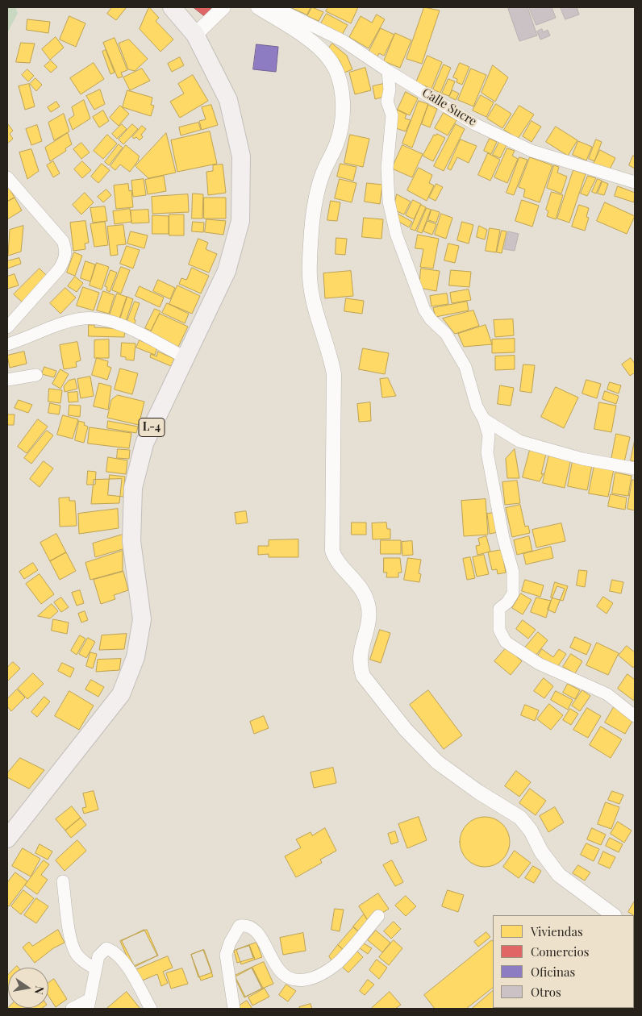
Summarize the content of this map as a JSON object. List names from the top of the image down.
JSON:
{
  "streets": {
    "main road": ["L-4"],
    "street": ["Calle Sucre"]
  },
  "legend": [
    "Viviendas",
    "Comercios",
    "Oficinas",
    "Otros"
  ],
  "north": "right"
}
